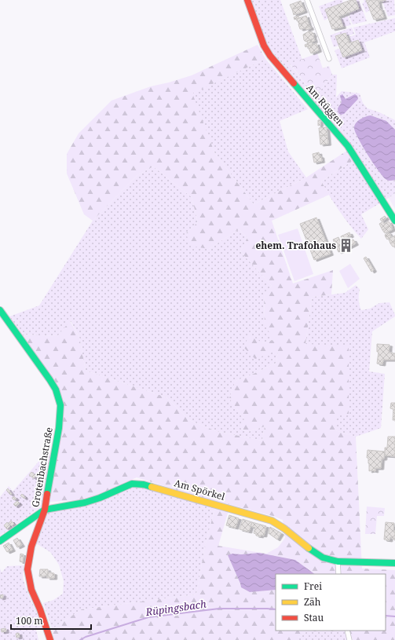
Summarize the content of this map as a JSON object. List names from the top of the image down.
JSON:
{
  "streets": {
    "street": ["Am Rüggen", "Grotenbachstraße", "Am Spörkel"]
  },
  "crossings": [
    ["Grotenbachstraße", "Am Spörkel"]
  ],
  "water": ["Rüpingsbach"],
  "places": {
    "building": ["ehem. Trafohaus"]
  },
  "legend": ["Frei", "Zäh", "Stau"],
  "scale_bar": "100 m"
}
